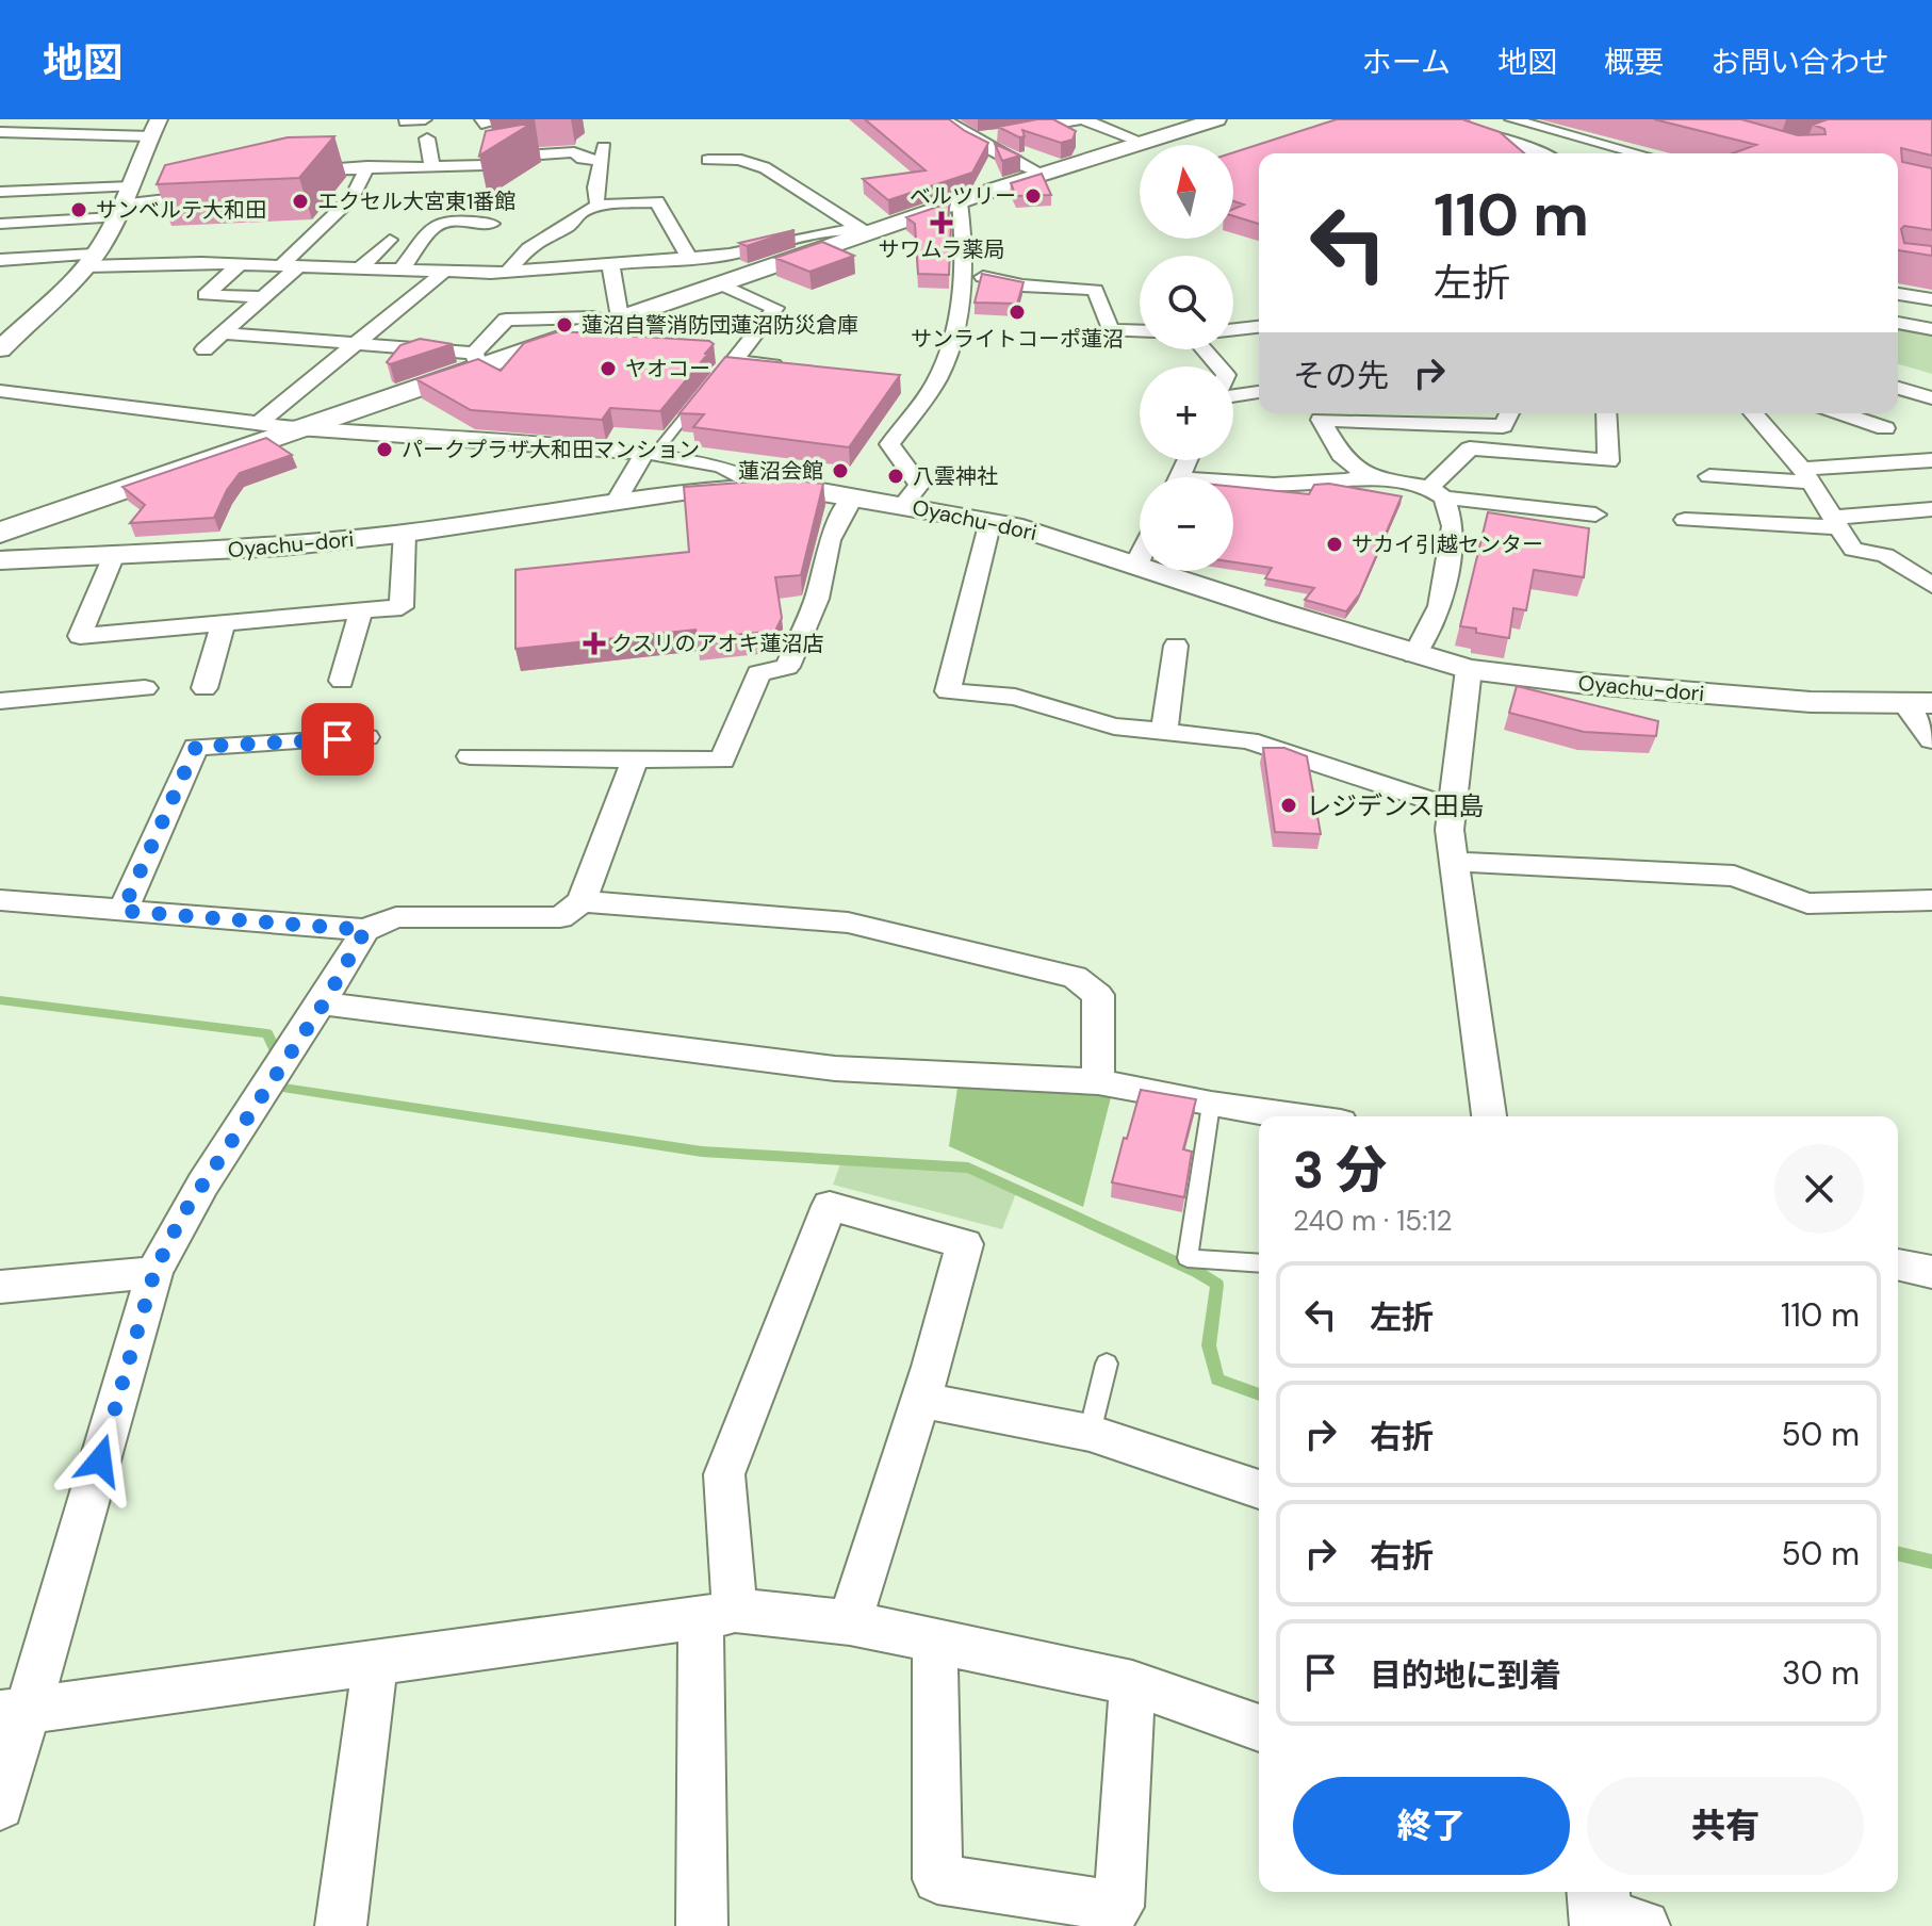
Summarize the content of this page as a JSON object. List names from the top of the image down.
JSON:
{
  "streets": {
    "street": ["Oyachu-dori"]
  },
  "places": {
    "other": [
      "ベルツリー",
      "エクセル大宮東1番館",
      "サンベルテ大和田",
      "サンライトコーポ蓮沼",
      "蓮沼自警消防団蓮沼防災倉庫",
      "ヤオコー",
      "パークプラザ大和田マンション",
      "蓮沼会館",
      "八雲神社",
      "サカイ引越センター",
      "レジデンス田島"
    ],
    "health": ["サワムラ薬局", "クスリのアオキ蓮沼店"]
  },
  "north": "top",
  "page": {
    "header": "地図",
    "nav": [
      "ホーム",
      "地図",
      "概要",
      "お問い合わせ"
    ],
    "map_buttons": ["+", "−"],
    "turn": ["110 m", "左折"],
    "then": "その先",
    "heading": ["3 分", "240 m · 15:12"],
    "list": [
      {
        "name": "左折",
        "value": "110 m"
      },
      {
        "name": "右折",
        "value": "50 m"
      },
      {
        "name": "右折",
        "value": "50 m"
      },
      {
        "name": "目的地に到着",
        "value": "30 m"
      }
    ],
    "buttons": ["終了", "共有"]
  }
}
